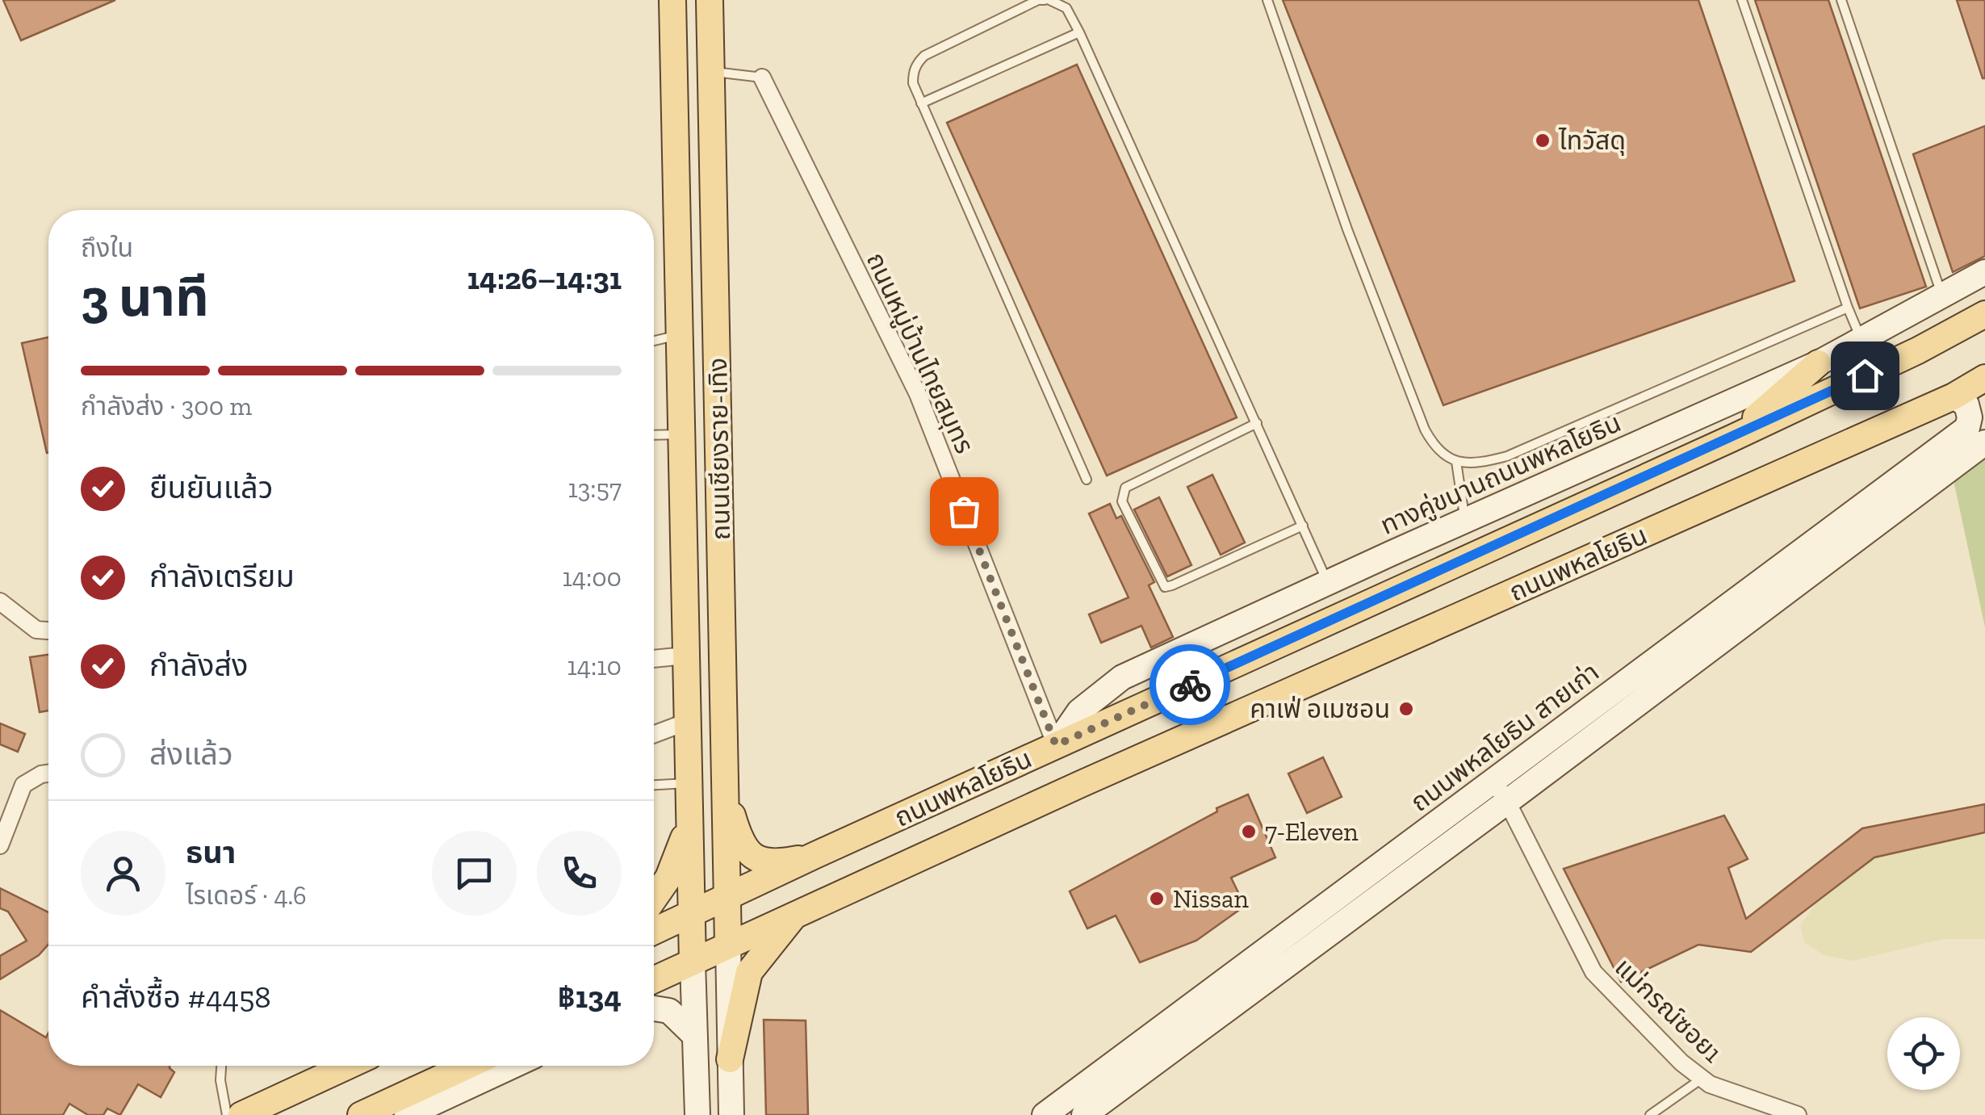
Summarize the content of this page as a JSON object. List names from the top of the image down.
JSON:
{
  "streets": {
    "main road": [
      "ถนนเชียงราย-เทิง",
      "ทางคู่ขนานถนนพหลโยธิน",
      "ถนนพหลโยธิน",
      "ถนนพหลโยธิน สายเก่า"
    ],
    "street": ["ถนนหมู่บ้านไทยสมุทร", "แม่กรณ์ซอย1"]
  },
  "crossings": [
    ["ถนนหมู่บ้านไทยสมุทร", "ทางคู่ขนานถนนพหลโยธิน"],
    ["ถนนหมู่บ้านไทยสมุทร", "ถนนพหลโยธิน"],
    ["ถนนเชียงราย-เทิง", "ถนนพหลโยธิน"],
    ["ทางคู่ขนานถนนพหลโยธิน", "ถนนพหลโยธิน"],
    ["ถนนพหลโยธิน", "ถนนพหลโยธิน สายเก่า"],
    ["ถนนพหลโยธิน สายเก่า", "แม่กรณ์ซอย1"]
  ],
  "places": [
    "ไทวัสดุ",
    "คาเฟ่ อเมซอน",
    "7-Eleven",
    "Nissan"
  ],
  "page": {
    "heading": ["3 นาที", "ถึงใน", "14:26–14:31"],
    "panel": [
      "ธนา",
      "ไรเดอร์ · 4.6",
      "คำสั่งซื้อ #4458",
      "฿134"
    ],
    "bar": "กำลังส่ง · 300 m",
    "list": [
      ["ยืนยันแล้ว", "13:57"],
      ["กำลังเตรียม", "14:00"],
      ["กำลังส่ง", "14:10"],
      "ส่งแล้ว"
    ]
  }
}
